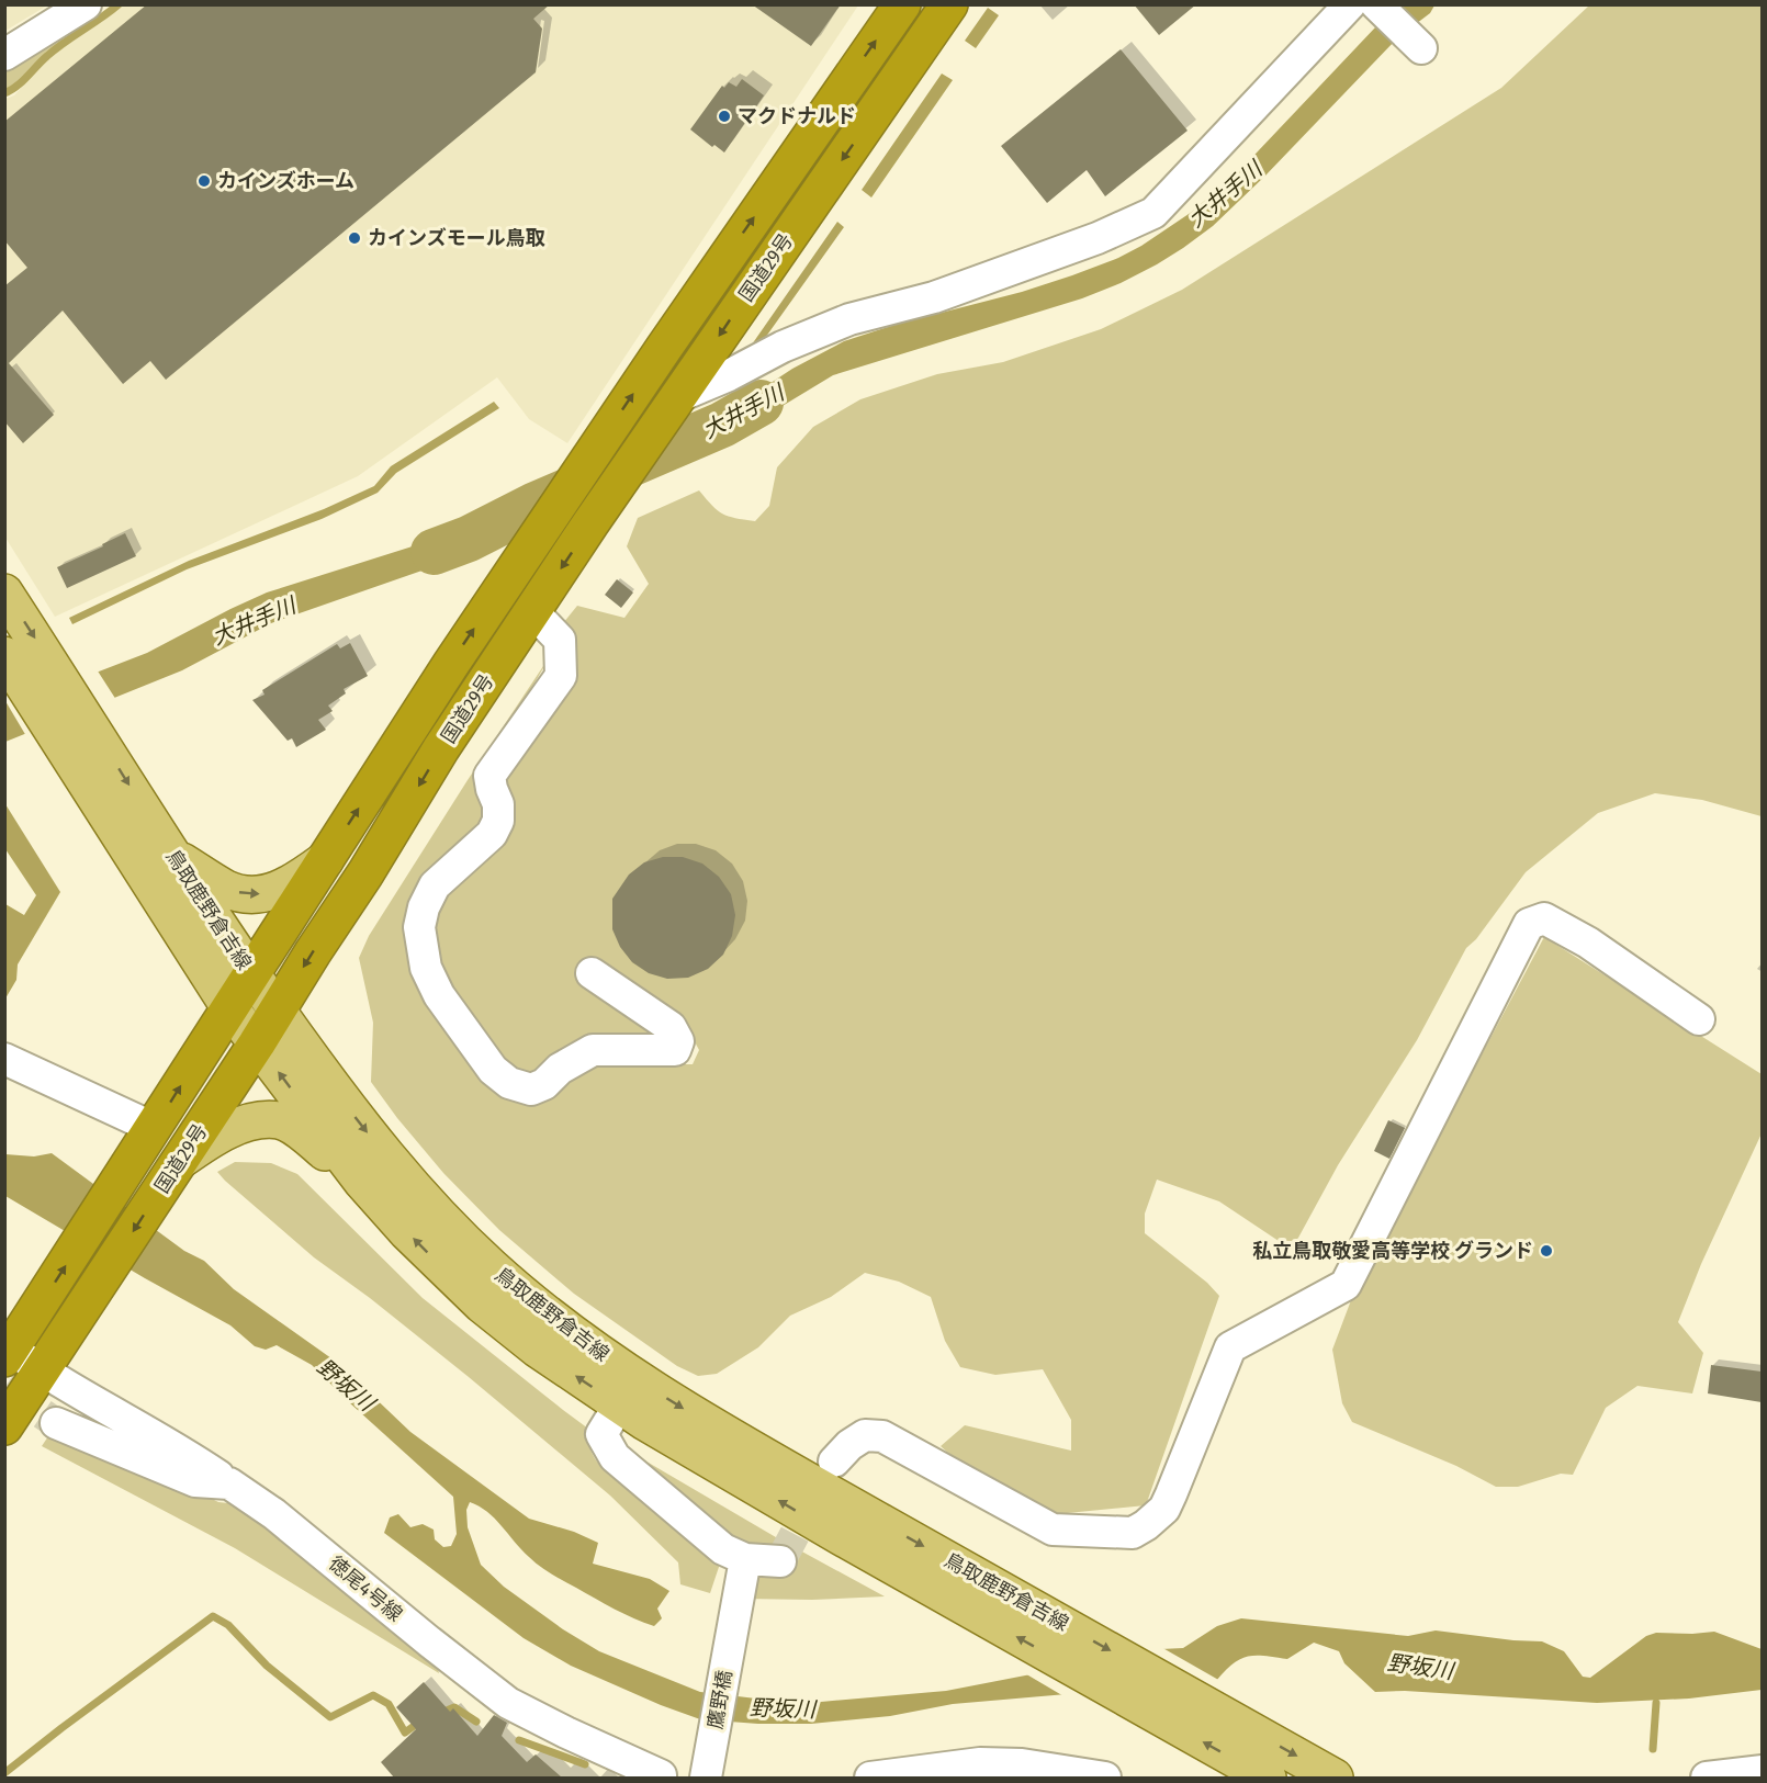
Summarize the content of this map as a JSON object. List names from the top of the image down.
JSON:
{
  "streets": {
    "highway": ["国道29号"],
    "main road": ["鳥取鹿野倉吉線"],
    "street": ["徳尾4号線", "鷹野橋"]
  },
  "crossings": [
    ["国道29号", "鳥取鹿野倉吉線"],
    ["国道29号", "徳尾4号線"]
  ],
  "water": ["大井手川", "野坂川"],
  "places": [
    "マクドナルド",
    "カインズホーム",
    "カインズモール鳥取",
    "私立鳥取敬愛高等学校 グランド"
  ]
}
